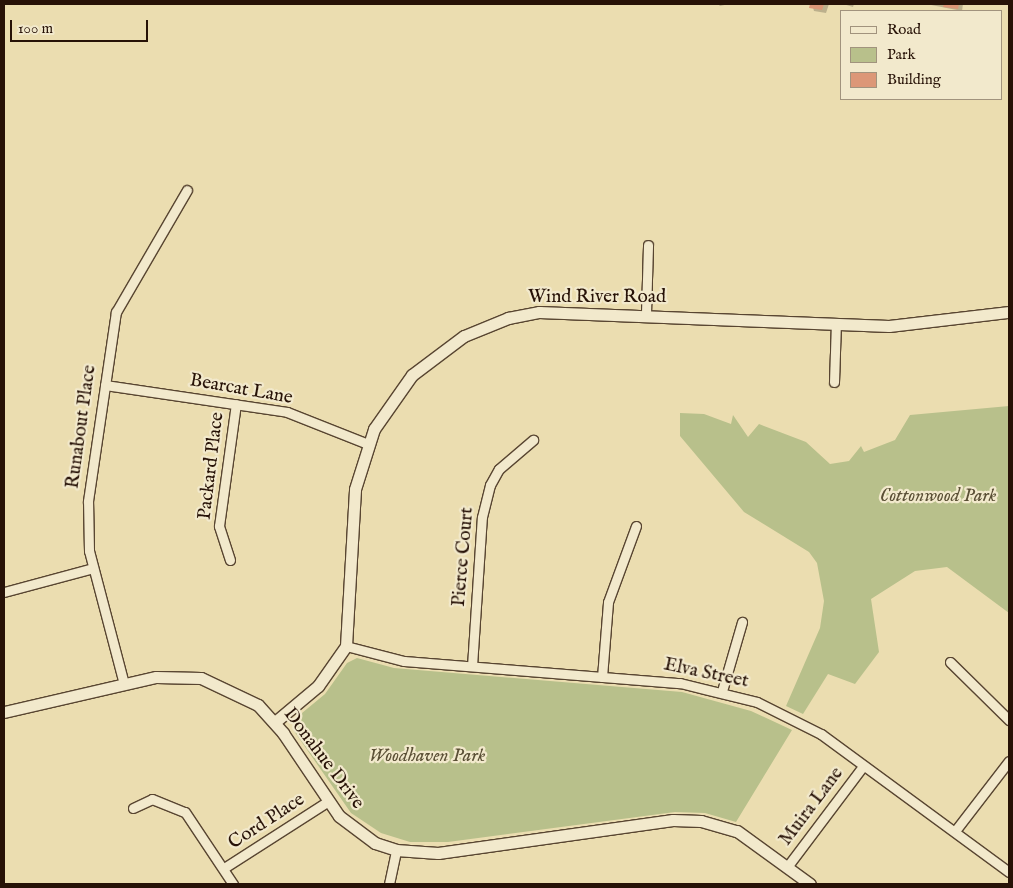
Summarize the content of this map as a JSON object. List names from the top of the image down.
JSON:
{
  "streets": {
    "street": [
      "Wind River Road",
      "Bearcat Lane",
      "Runabout Place",
      "Packard Place",
      "Pierce Court",
      "Elva Street",
      "Donahue Drive",
      "Muira Lane",
      "Cord Place"
    ]
  },
  "crossings": [
    ["Wind River Road", "Bearcat Lane"],
    ["Wind River Road", "Elva Street"],
    ["Bearcat Lane", "Runabout Place"],
    ["Bearcat Lane", "Packard Place"],
    ["Runabout Place", "Donahue Drive"],
    ["Pierce Court", "Elva Street"],
    ["Elva Street", "Muira Lane"],
    ["Donahue Drive", "Muira Lane"],
    ["Donahue Drive", "Cord Place"]
  ],
  "parks": ["Cottonwood Park", "Woodhaven Park"],
  "legend": ["Road", "Park", "Building"],
  "scale_bar": "100 m"
}
